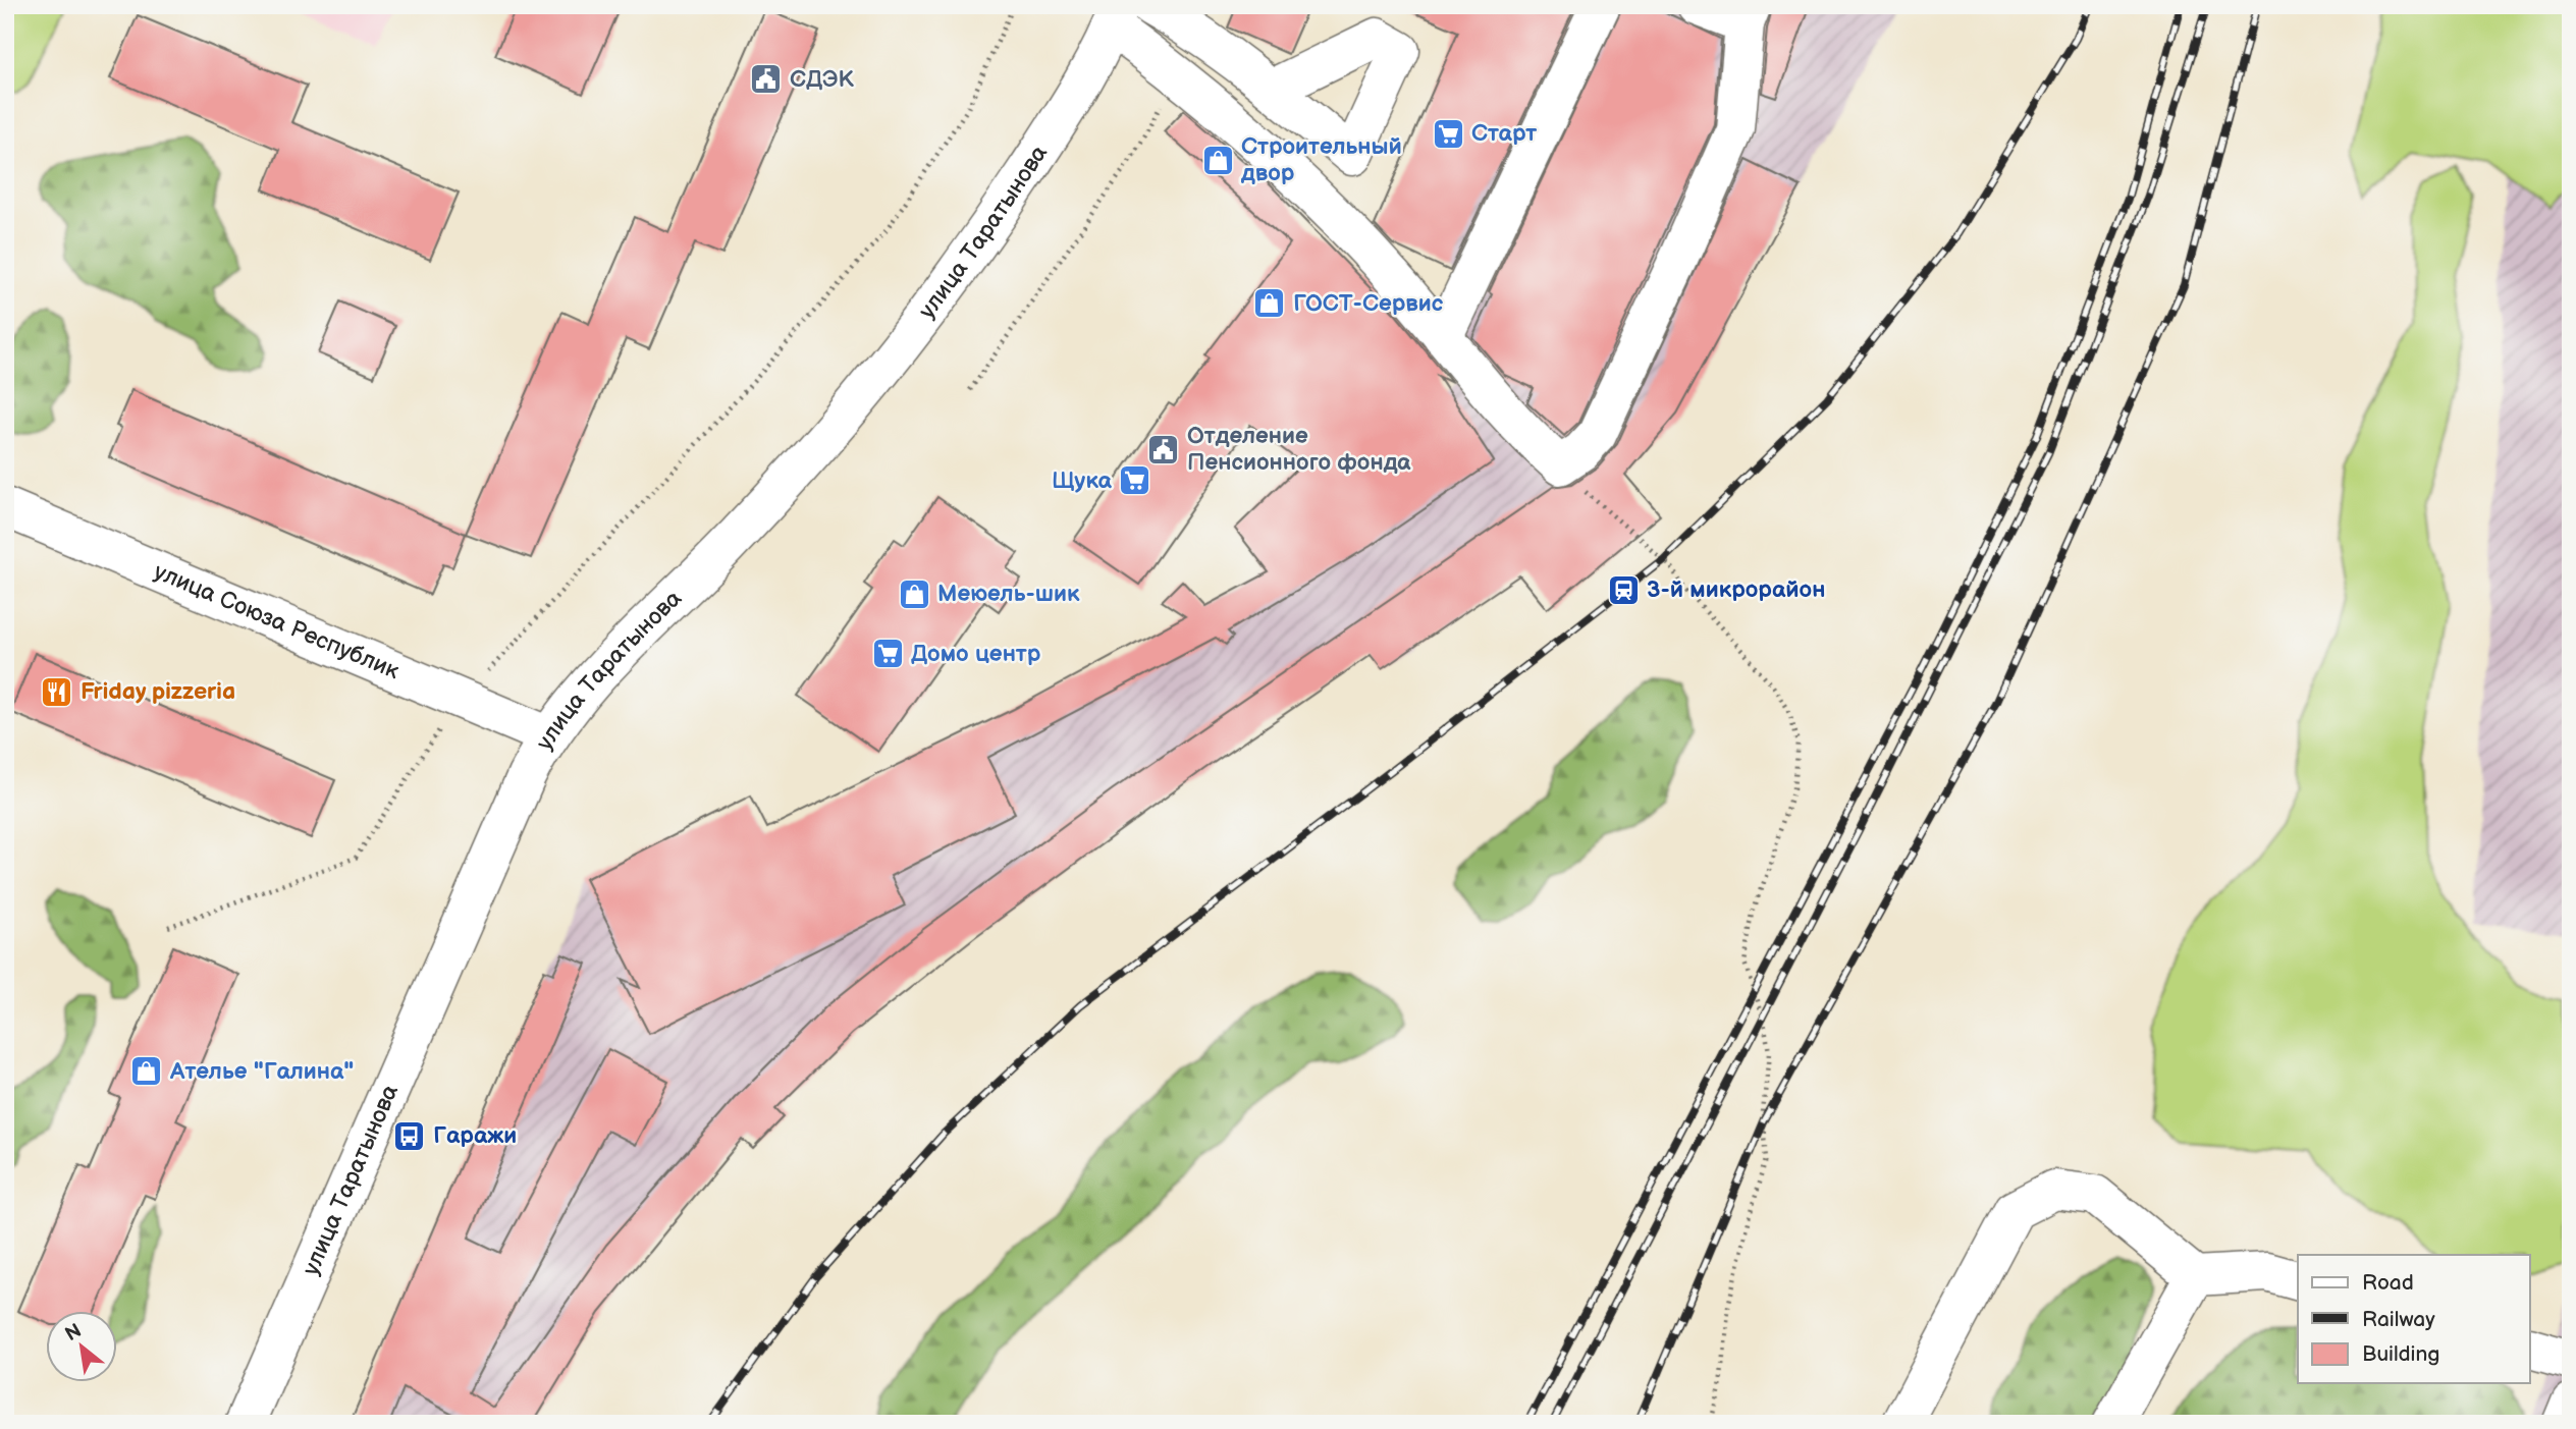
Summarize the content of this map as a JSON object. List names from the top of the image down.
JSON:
{
  "streets": {
    "street": ["улица Таратынова", "улица Союза Республик"]
  },
  "crossings": [
    ["улица Таратынова", "улица Союза Республик"]
  ],
  "places": {
    "public building": ["СДЭК", "Отделение Пенсионного фонда"],
    "supermarket": ["Старт", "Щука", "Домо центр"],
    "shop": [
      "Строительный двор",
      "ГОСТ-Сервис",
      "Меюель-шик",
      "Ателье \"Галина\""
    ],
    "station": ["3-й микрорайон"],
    "restaurant": ["Friday pizzeria"],
    "bus stop": ["Гаражи"]
  },
  "legend": ["Road", "Railway", "Building"],
  "north": "top left"
}
